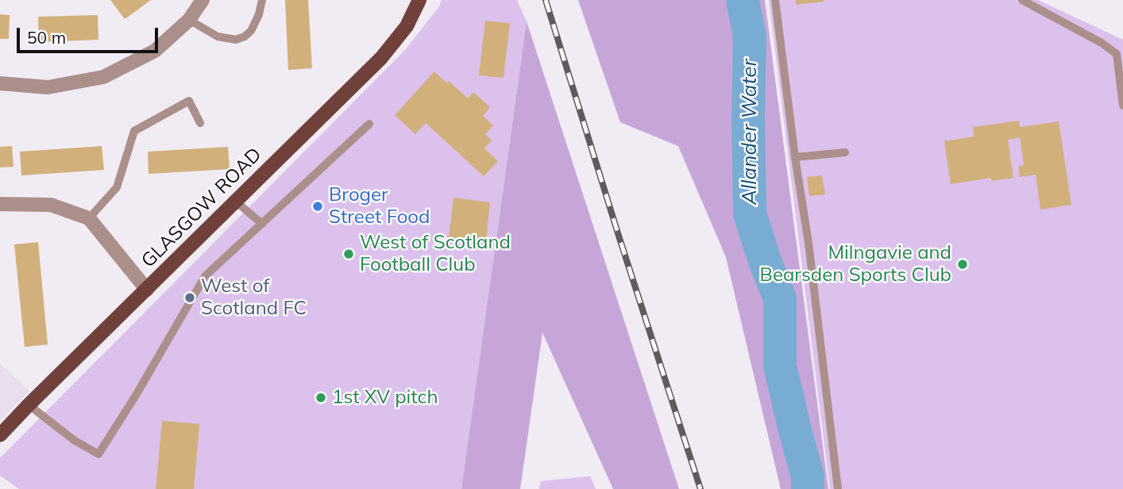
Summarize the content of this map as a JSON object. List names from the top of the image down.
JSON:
{
  "streets": {
    "main road": ["GLASGOW ROAD"]
  },
  "water": ["Allander Water"],
  "places": [
    "Broger Street Food",
    "West of Scotland Football Club",
    "Milngavie and Bearsden Sports Club",
    "West of Scotland FC",
    "1st XV pitch"
  ],
  "scale_bar": "50 m"
}
